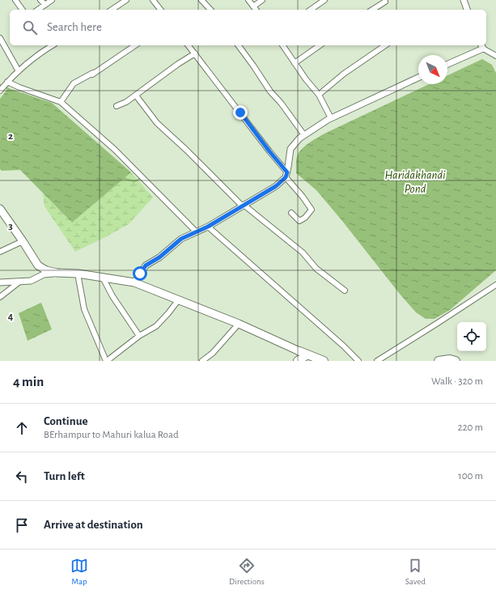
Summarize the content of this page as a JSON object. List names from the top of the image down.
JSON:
{
  "water": ["Haridakhandi Pond"],
  "north": "bottom right",
  "page": {
    "search": "Search here",
    "heading": ["4 min", "Walk · 320 m"],
    "list": [
      ["Continue", "BErhampur to Mahuri kalua Road", "220 m"],
      ["Turn left", "100 m"],
      "Arrive at destination"
    ],
    "nav": ["Map", "Directions", "Saved"]
  },
  "grid": {
    "rows": ["2", "3", "4"]
  }
}
